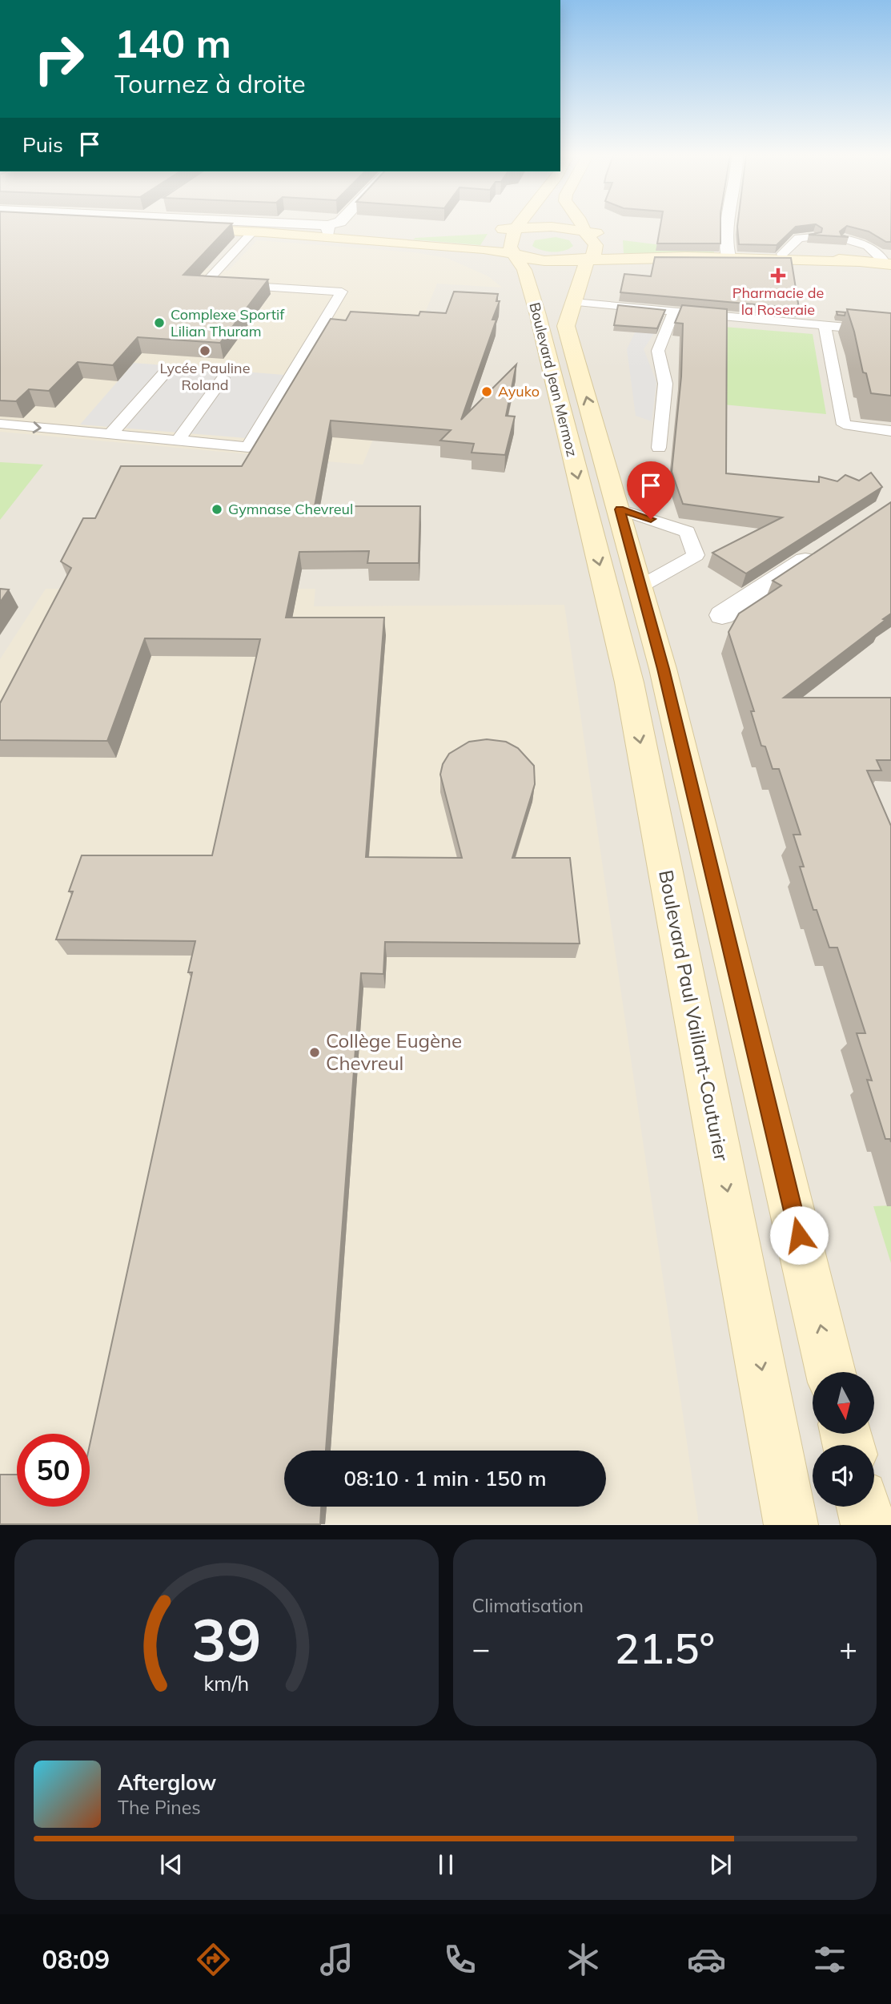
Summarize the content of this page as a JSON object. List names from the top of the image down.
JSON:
{
  "streets": {
    "main road": ["Boulevard Jean Mermoz", "Boulevard Paul Vaillant-Couturier"]
  },
  "crossings": [
    ["Boulevard Jean Mermoz", "Boulevard Paul Vaillant-Couturier"]
  ],
  "places": {
    "health": ["Pharmacie de la Roseraie"],
    "other": [
      "Complexe Sportif Lilian Thuram",
      "Lycée Pauline Roland",
      "Ayuko",
      "Gymnase Chevreul",
      "Collège Eugène Chevreul"
    ]
  },
  "north": "bottom",
  "page": {
    "turn": ["140 m", "Tournez à droite"],
    "then": "Puis",
    "limit": "50",
    "trip": "08:10 · 1 min · 150 m",
    "tile": "Climatisation",
    "heat": ["−", "21.5°", "+"],
    "song": ["Afterglow", "The Pines"],
    "tabs": "08:09",
    "gauge": ["39", "km/h"]
  }
}
